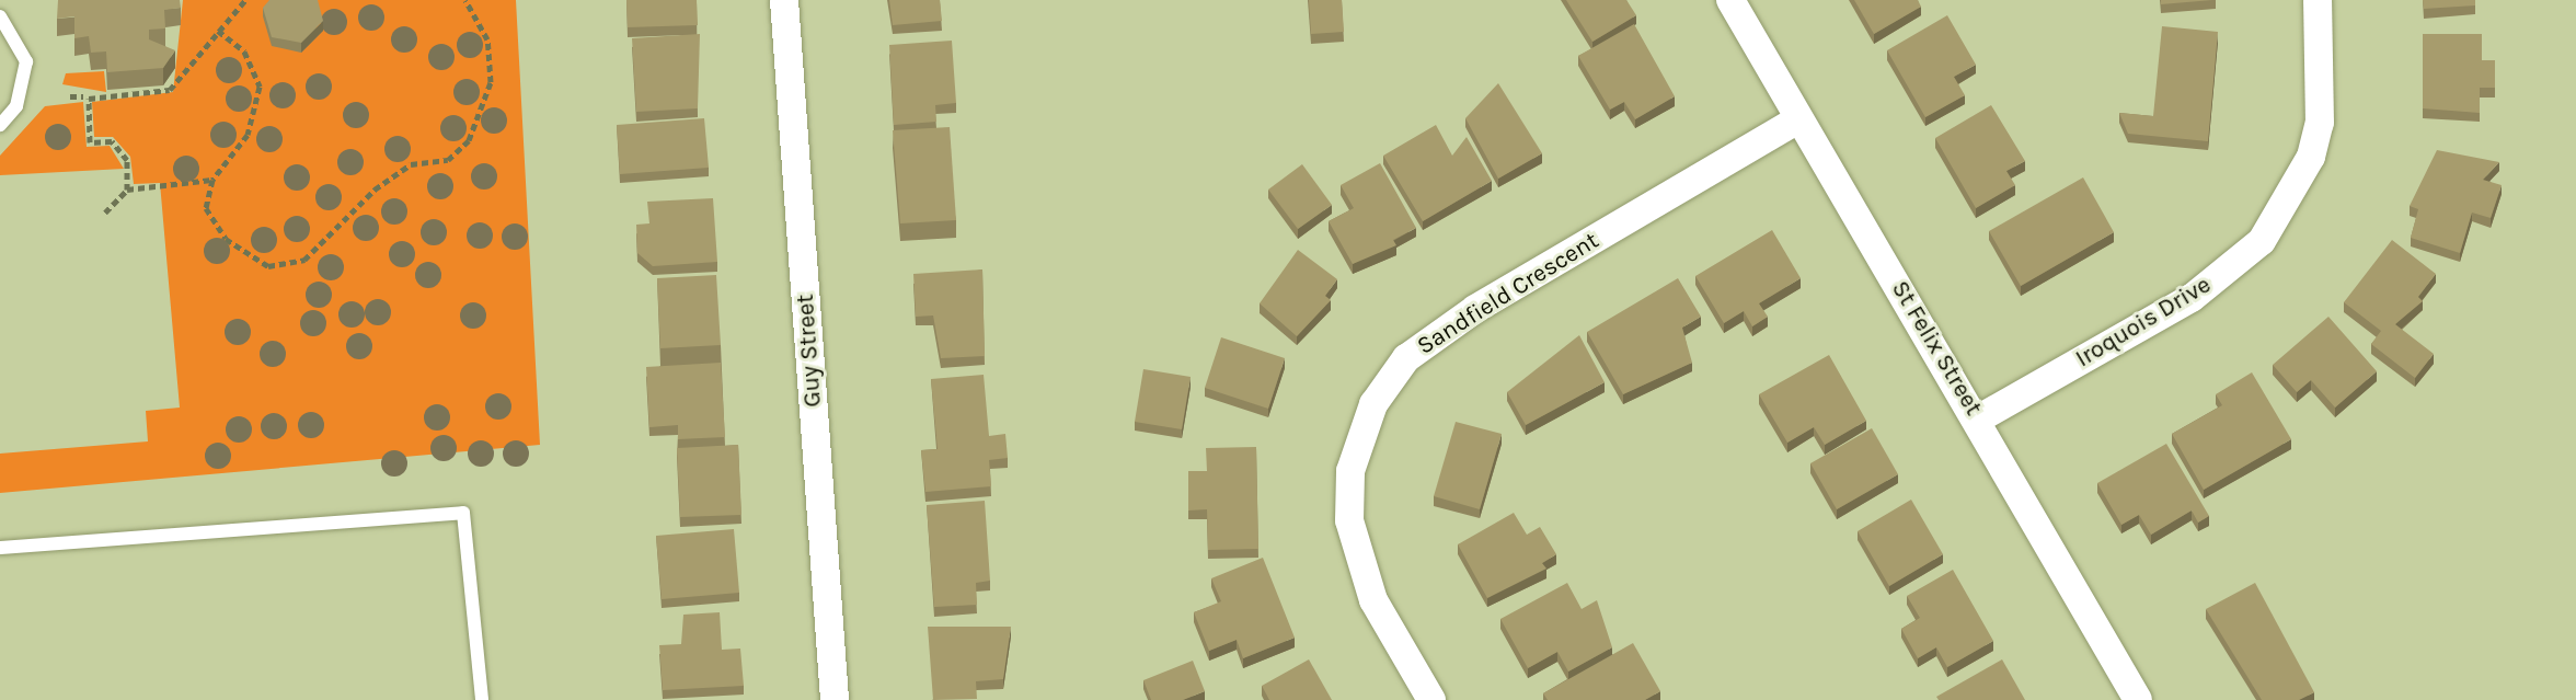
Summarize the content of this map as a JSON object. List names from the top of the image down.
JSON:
{
  "streets": {
    "street": [
      "Sandfield Crescent",
      "Iroquois Drive",
      "St Felix Street",
      "Guy Street"
    ]
  },
  "crossings": [
    ["Sandfield Crescent", "St Felix Street"],
    ["Iroquois Drive", "St Felix Street"]
  ]
}
